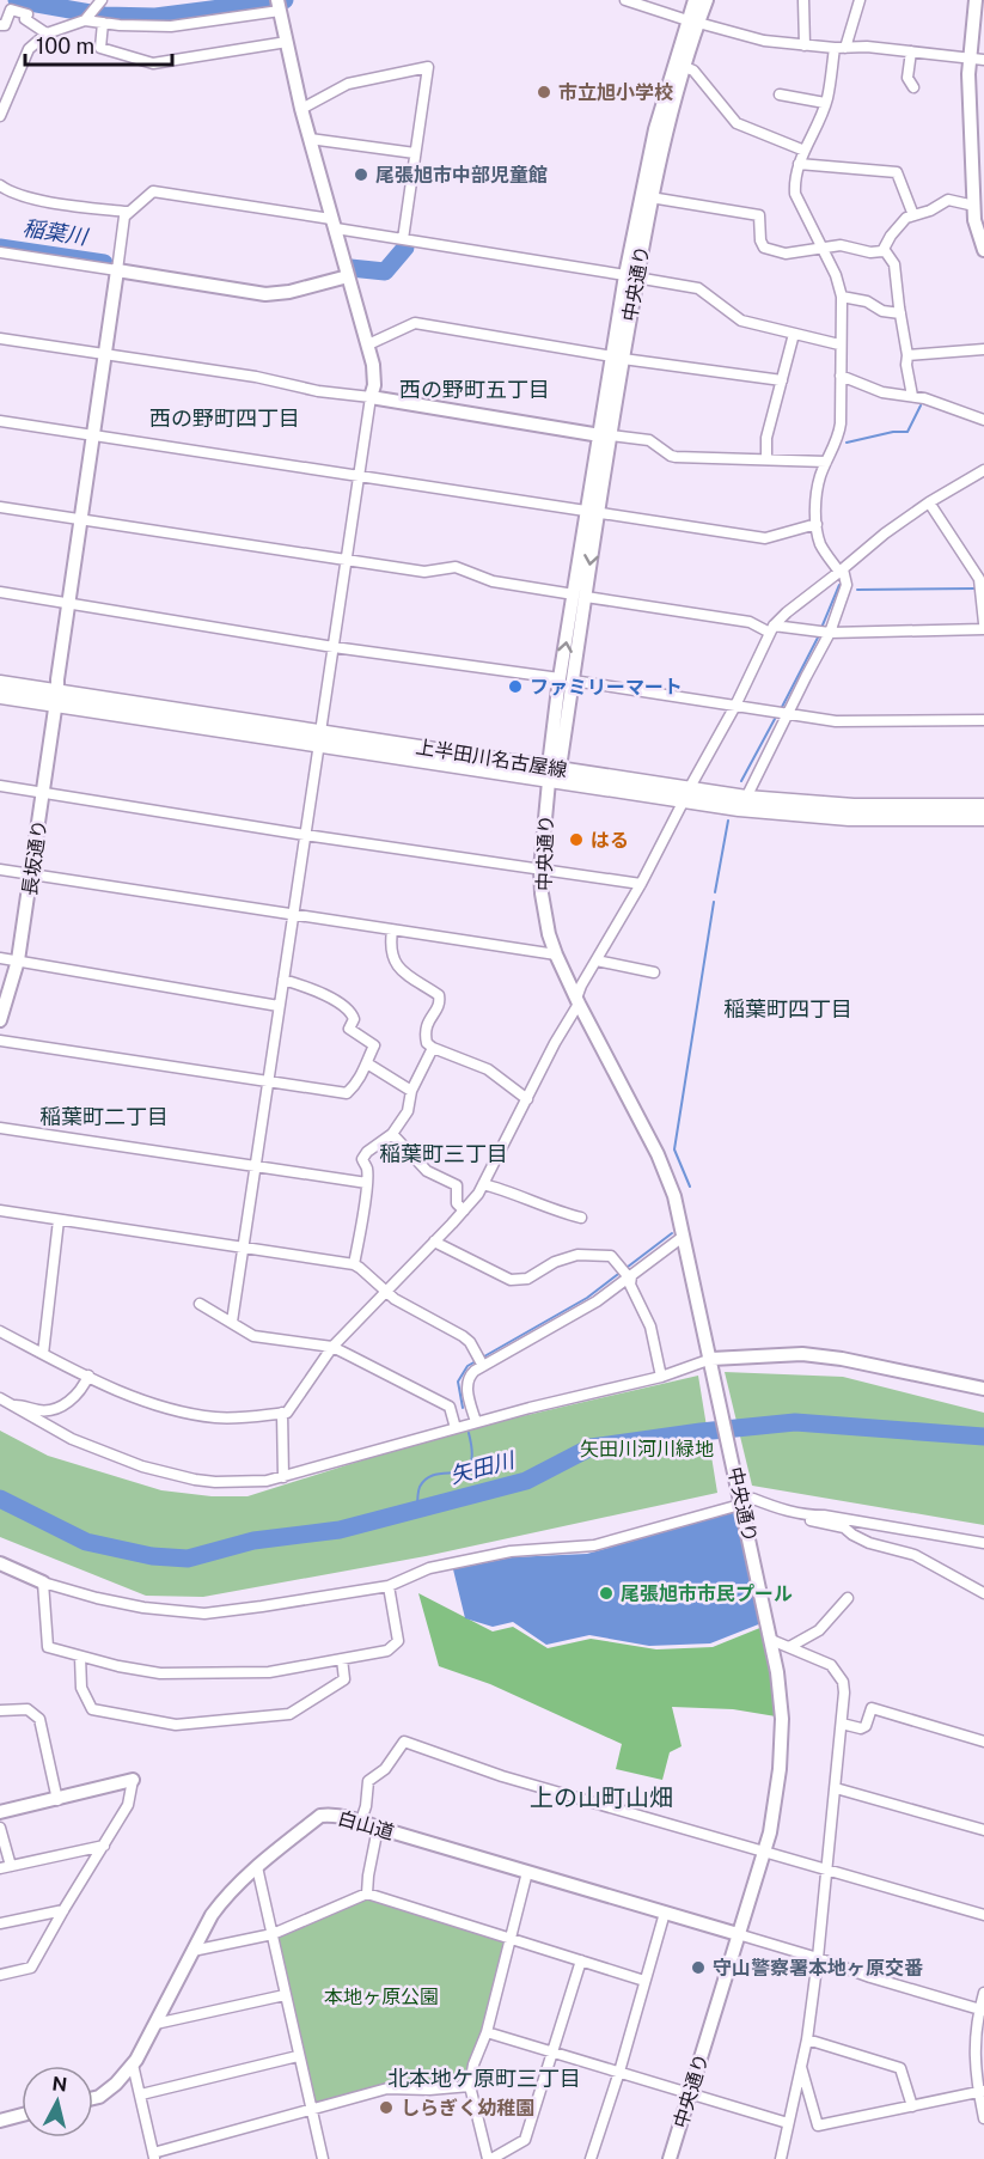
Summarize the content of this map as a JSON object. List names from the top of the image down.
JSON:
{
  "streets": {
    "main road": ["上半田川名古屋線"],
    "street": ["中央通り", "長坂通り", "白山道"]
  },
  "crossings": [
    ["中央通り", "上半田川名古屋線"],
    ["中央通り", "白山道"],
    ["上半田川名古屋線", "長坂通り"]
  ],
  "districts": [
    "西の野町五丁目",
    "西の野町四丁目",
    "稲葉町四丁目",
    "稲葉町二丁目",
    "稲葉町三丁目",
    "上の山町山畑",
    "北本地ケ原町三丁目"
  ],
  "water": ["稲葉川", "矢田川"],
  "parks": ["矢田川河川緑地", "本地ヶ原公園"],
  "places": [
    "市立旭小学校",
    "尾張旭市中部児童館",
    "ファミリーマート",
    "はる",
    "尾張旭市市民プール",
    "守山警察署本地ヶ原交番",
    "しらぎく幼稚園"
  ],
  "scale_bar": "100 m",
  "north": "top"
}
